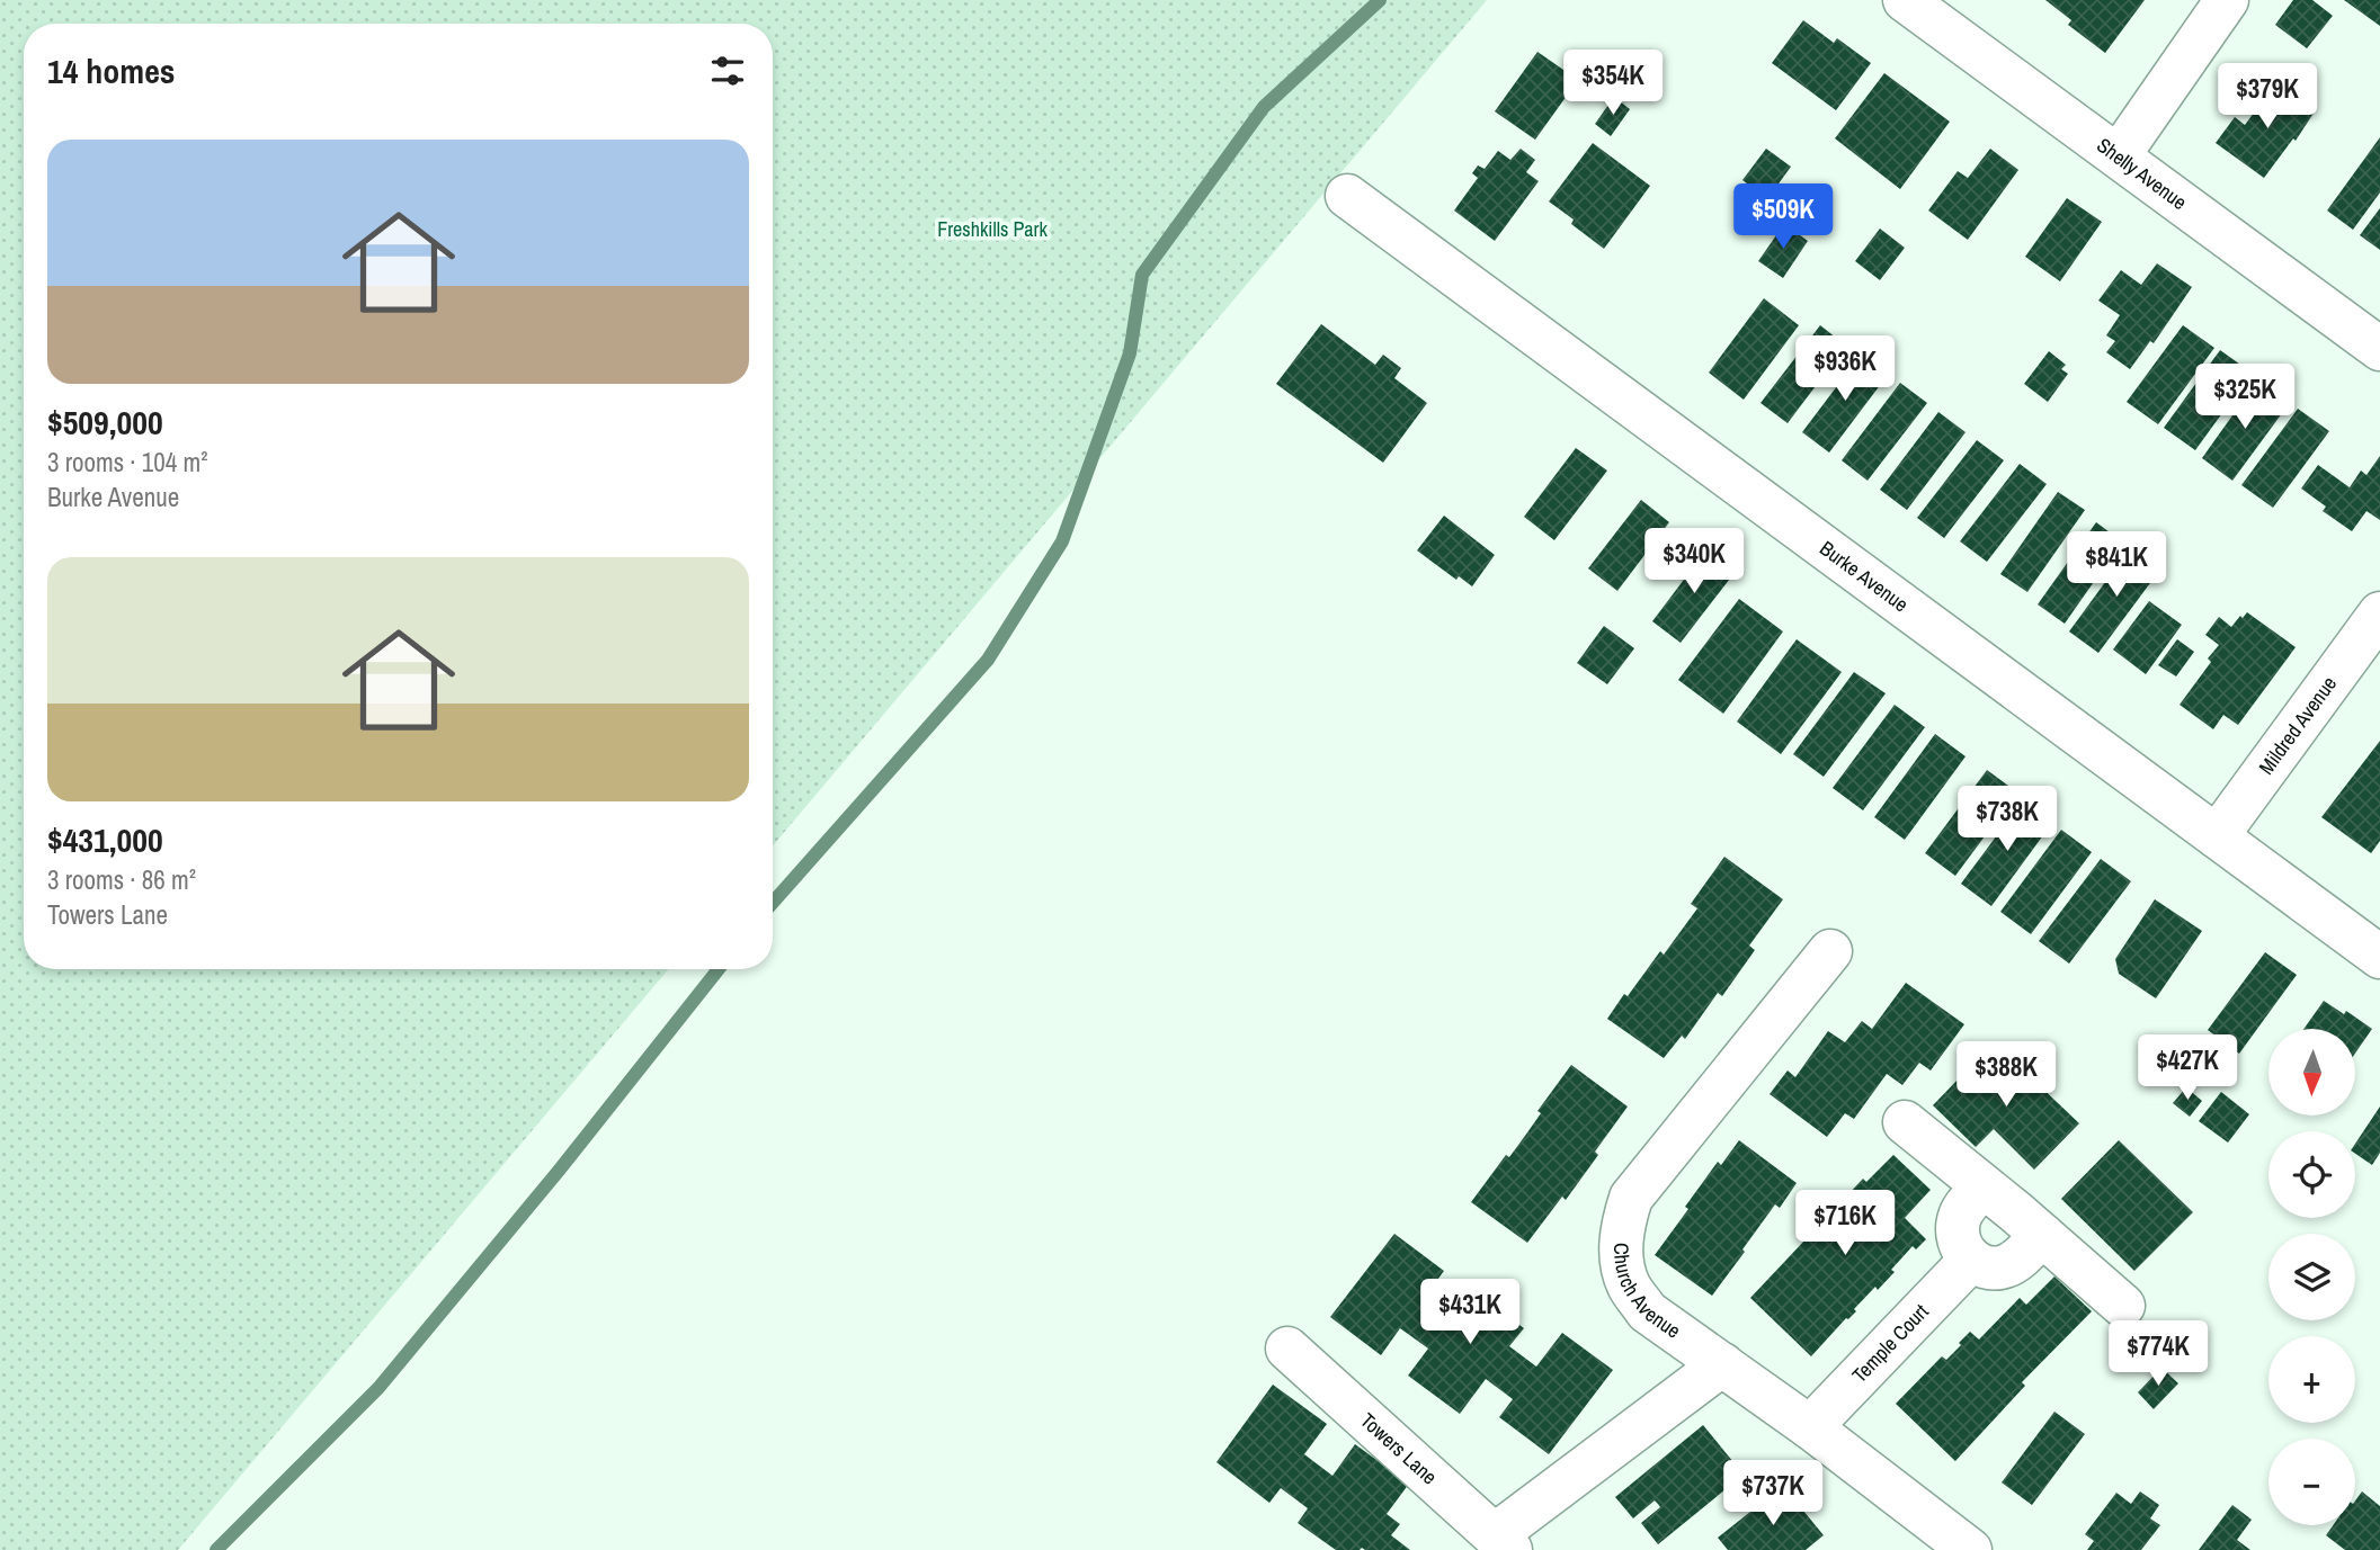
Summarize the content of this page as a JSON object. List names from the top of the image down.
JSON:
{
  "streets": {
    "street": [
      "Shelly Avenue",
      "Burke Avenue",
      "Mildred Avenue",
      "Church Avenue",
      "Temple Court",
      "Towers Lane"
    ]
  },
  "crossings": [
    ["Burke Avenue", "Mildred Avenue"],
    ["Church Avenue", "Temple Court"]
  ],
  "parks": ["Freshkills Park"],
  "north": "bottom",
  "page": {
    "heading": "14 homes",
    "price": [
      "$354K",
      "$379K",
      "$509K",
      "$936K",
      "$325K",
      "$340K",
      "$841K",
      "$738K",
      "$427K",
      "$388K",
      "$716K",
      "$431K",
      "$774K",
      "$737K"
    ],
    "list": [
      {
        "name": "$509,000",
        "note": "3 rooms · 104 m² · Burke Avenue"
      },
      {
        "name": "$431,000",
        "note": "3 rooms · 86 m² · Towers Lane"
      }
    ],
    "map_buttons": ["+", "−"]
  }
}
